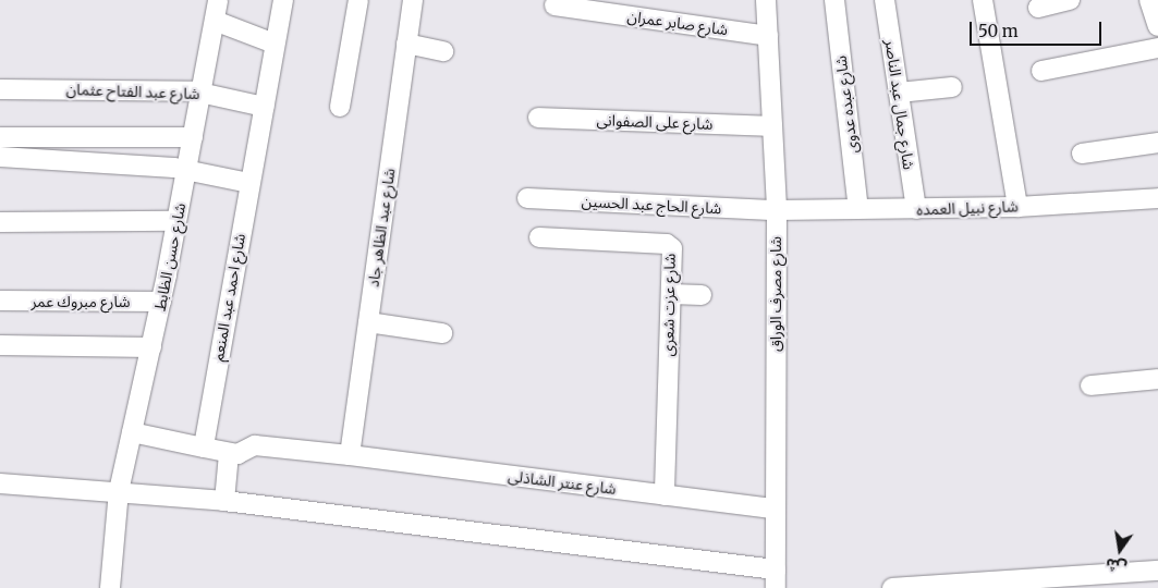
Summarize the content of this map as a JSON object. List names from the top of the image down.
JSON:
{
  "streets": {
    "street": [
      "شارع صابر عمران",
      "شارع عبد الفتاح عثمان",
      "شارع عبده عدوى",
      "شارع جمال عبد الناصر",
      "شارع على الصفوانى",
      "شارع الحاج عبد الحسين",
      "شارع نبيل العمده",
      "شارع عبد الظاهر جاد",
      "شارع حسن الظابط",
      "شارع مصرف الوراق",
      "شارع احمد عبد المنعم",
      "شارع مبروك عمر",
      "شارع عزت شعرى",
      "شارع عنتر الشاذلى"
    ]
  },
  "crossings": [
    ["شارع صابر عمران", "شارع مصرف الوراق"],
    ["شارع عبد الفتاح عثمان", "شارع حسن الظابط"],
    ["شارع عبد الفتاح عثمان", "شارع احمد عبد المنعم"],
    ["شارع عبده عدوى", "شارع نبيل العمده"],
    ["شارع جمال عبد الناصر", "شارع نبيل العمده"],
    ["شارع على الصفوانى", "شارع مصرف الوراق"],
    ["شارع الحاج عبد الحسين", "شارع نبيل العمده"],
    ["شارع الحاج عبد الحسين", "شارع مصرف الوراق"],
    ["شارع نبيل العمده", "شارع مصرف الوراق"],
    ["شارع عبد الظاهر جاد", "شارع عنتر الشاذلى"],
    ["شارع حسن الظابط", "شارع مبروك عمر"],
    ["شارع مصرف الوراق", "شارع عنتر الشاذلى"],
    ["شارع عزت شعرى", "شارع عنتر الشاذلى"]
  ],
  "scale_bar": "50 m",
  "north": "bottom"
}
